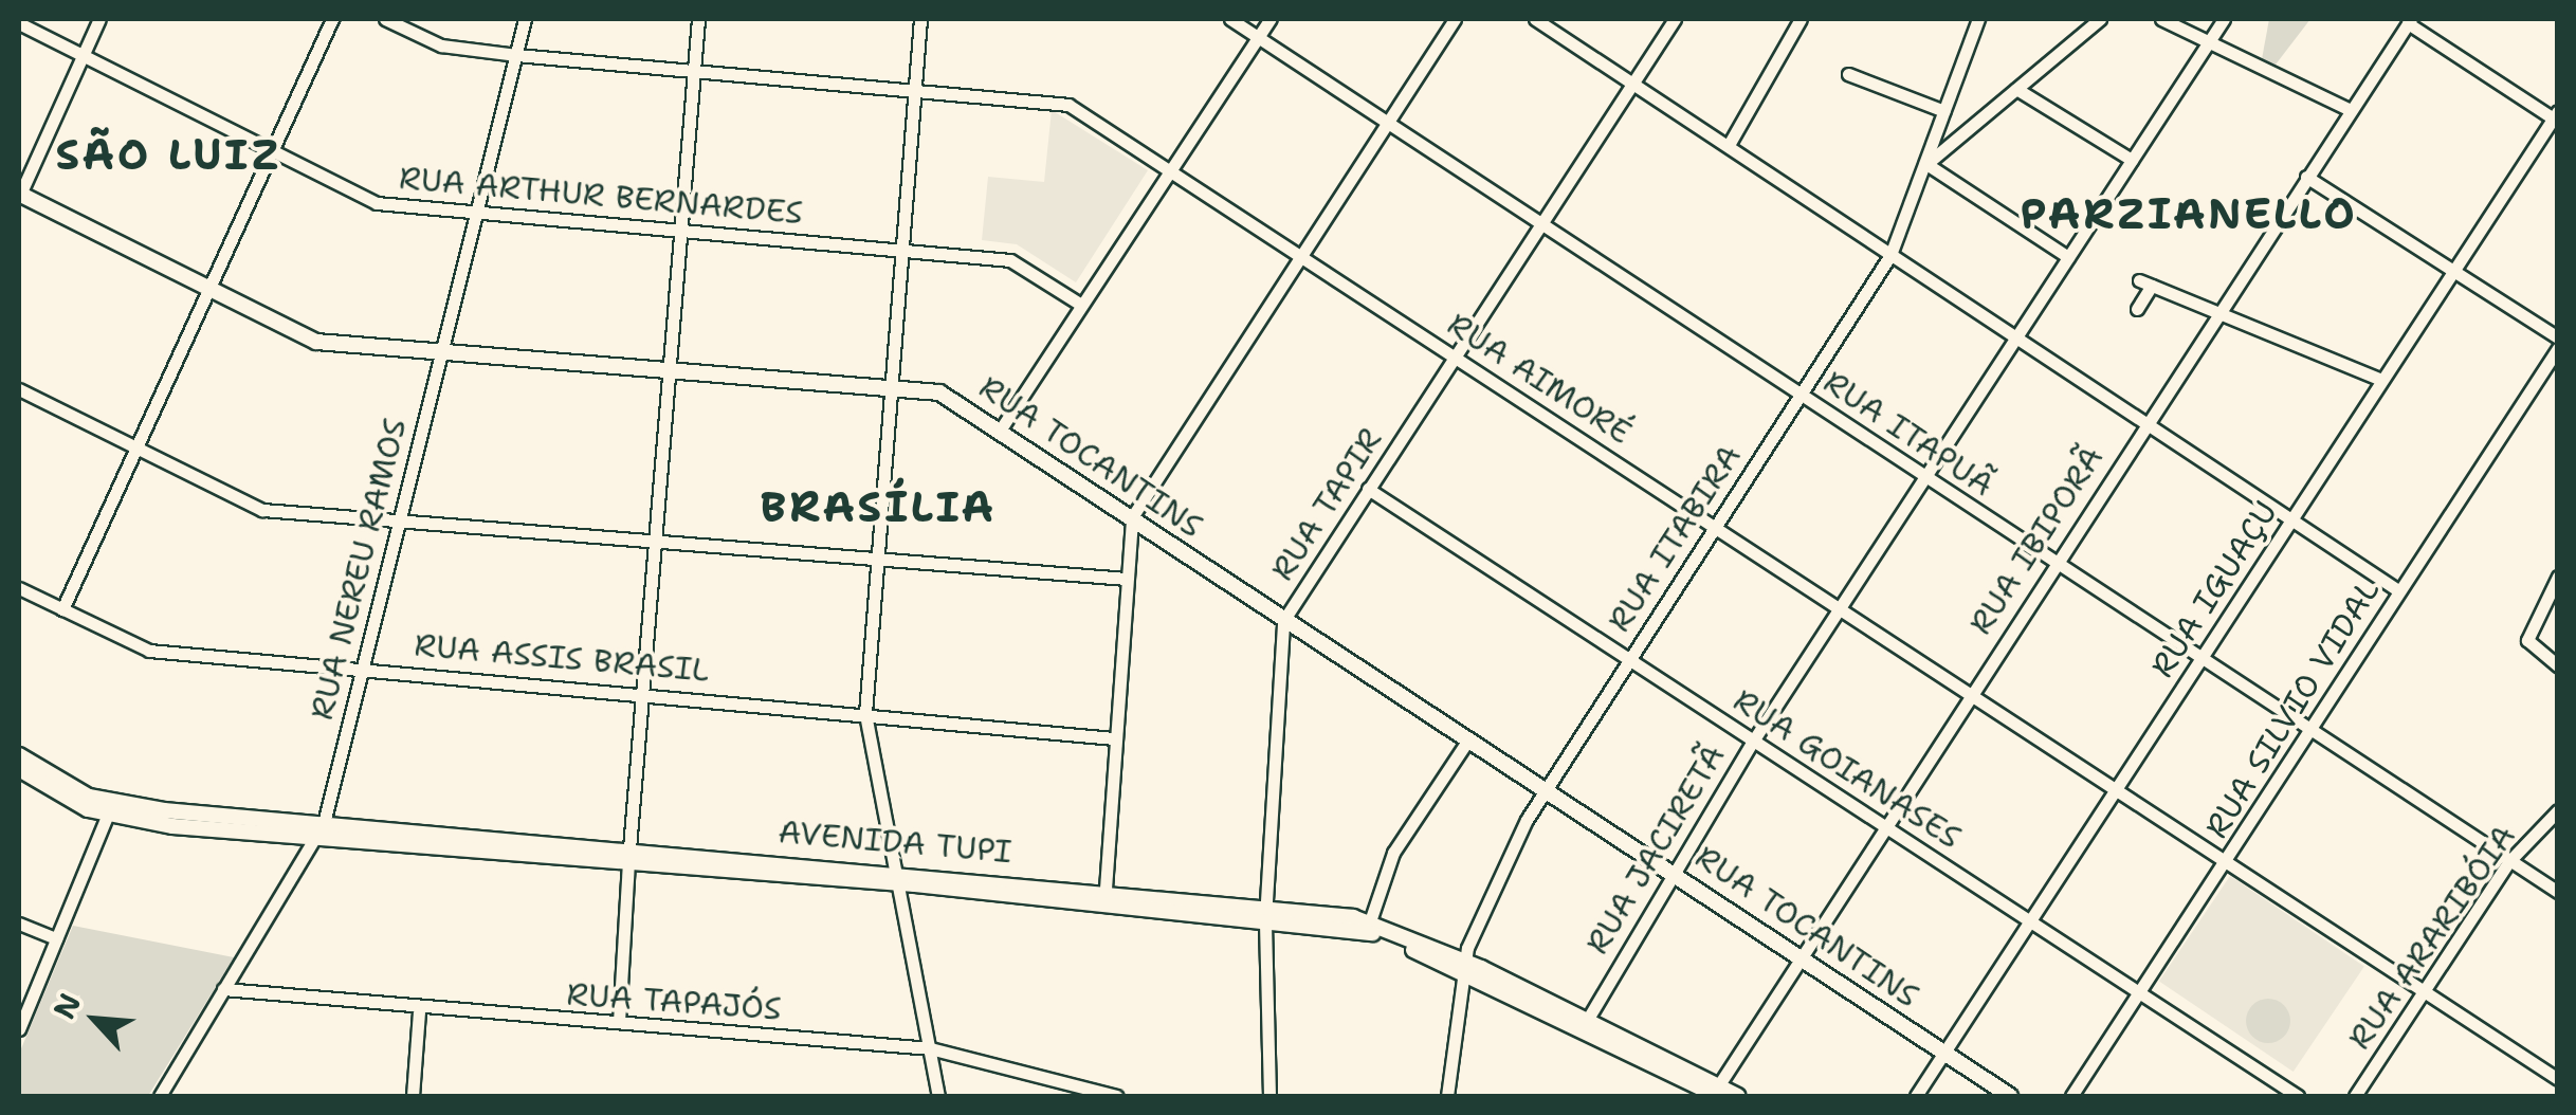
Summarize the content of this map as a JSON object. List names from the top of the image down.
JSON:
{
  "streets": {
    "main road": ["RUA TOCANTINS", "AVENIDA TUPI"],
    "street": [
      "RUA ARTHUR BERNARDES",
      "RUA AIMORÉ",
      "RUA ITAPUÃ",
      "RUA TAPIR",
      "RUA ITABIRA",
      "RUA IBIPORÃ",
      "RUA NEREU RAMOS",
      "RUA IGUAÇU",
      "RUA ASSIS BRASIL",
      "RUA SILVIO VIDAL",
      "RUA GOIANASES",
      "RUA JACIRETÃ",
      "RUA ARARIBÓIA",
      "RUA TAPAJÓS"
    ]
  },
  "crossings": [
    ["RUA ARTHUR BERNARDES", "RUA NEREU RAMOS"],
    ["RUA AIMORÉ", "RUA TAPIR"],
    ["RUA AIMORÉ", "RUA ITABIRA"],
    ["RUA AIMORÉ", "RUA IBIPORÃ"],
    ["RUA AIMORÉ", "RUA NEREU RAMOS"],
    ["RUA AIMORÉ", "RUA IGUAÇU"],
    ["RUA AIMORÉ", "RUA SILVIO VIDAL"],
    ["RUA AIMORÉ", "RUA JACIRETÃ"],
    ["RUA AIMORÉ", "RUA ARARIBÓIA"],
    ["RUA ITAPUÃ", "RUA TAPIR"],
    ["RUA ITAPUÃ", "RUA ITABIRA"],
    ["RUA ITAPUÃ", "RUA IBIPORÃ"],
    ["RUA ITAPUÃ", "RUA IGUAÇU"],
    ["RUA ITAPUÃ", "RUA SILVIO VIDAL"],
    ["RUA ITAPUÃ", "RUA JACIRETÃ"],
    ["RUA ITAPUÃ", "RUA ARARIBÓIA"],
    ["RUA TOCANTINS", "RUA TAPIR"],
    ["RUA TOCANTINS", "RUA ITABIRA"],
    ["RUA TOCANTINS", "RUA IBIPORÃ"],
    ["RUA TOCANTINS", "RUA NEREU RAMOS"],
    ["RUA TOCANTINS", "RUA IGUAÇU"],
    ["RUA TOCANTINS", "RUA JACIRETÃ"],
    ["RUA TAPIR", "RUA GOIANASES"],
    ["RUA TAPIR", "AVENIDA TUPI"],
    ["RUA ITABIRA", "RUA GOIANASES"],
    ["RUA ITABIRA", "AVENIDA TUPI"],
    ["RUA IBIPORÃ", "RUA GOIANASES"],
    ["RUA IBIPORÃ", "AVENIDA TUPI"],
    ["RUA NEREU RAMOS", "RUA ASSIS BRASIL"],
    ["RUA NEREU RAMOS", "AVENIDA TUPI"],
    ["RUA NEREU RAMOS", "RUA TAPAJÓS"],
    ["RUA IGUAÇU", "RUA GOIANASES"],
    ["RUA SILVIO VIDAL", "RUA GOIANASES"],
    ["RUA GOIANASES", "RUA JACIRETÃ"],
    ["AVENIDA TUPI", "RUA JACIRETÃ"]
  ],
  "districts": ["SÃO LUIZ", "PARZIANELLO", "BRASÍLIA"],
  "north": "top left"
}
